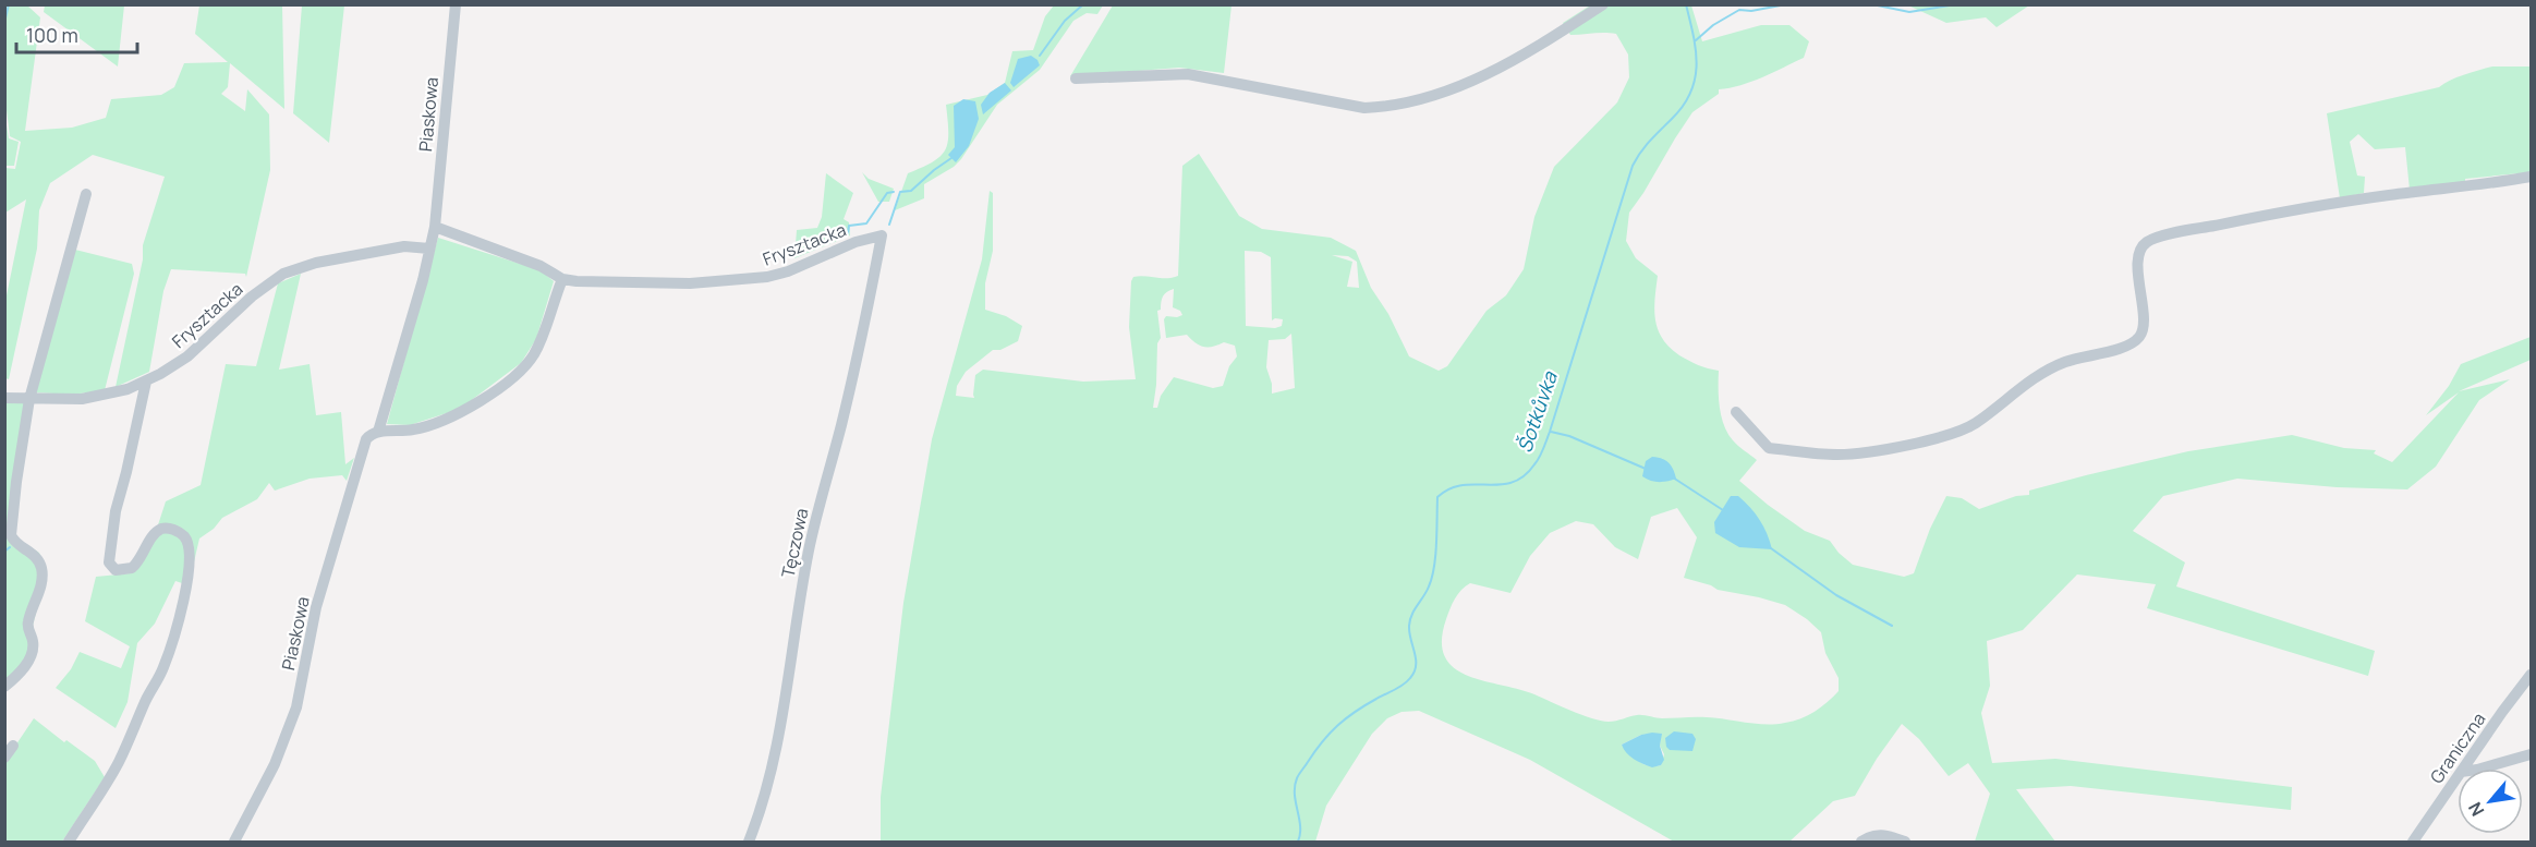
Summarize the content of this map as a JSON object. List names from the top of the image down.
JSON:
{
  "streets": {
    "street": [
      "Piaskowa",
      "Frysztacka",
      "Tęczowa",
      "Graniczna"
    ]
  },
  "crossings": [
    ["Piaskowa", "Frysztacka"],
    ["Frysztacka", "Tęczowa"]
  ],
  "water": ["Šotkůvka"],
  "scale_bar": "100 m",
  "north": "bottom left"
}
